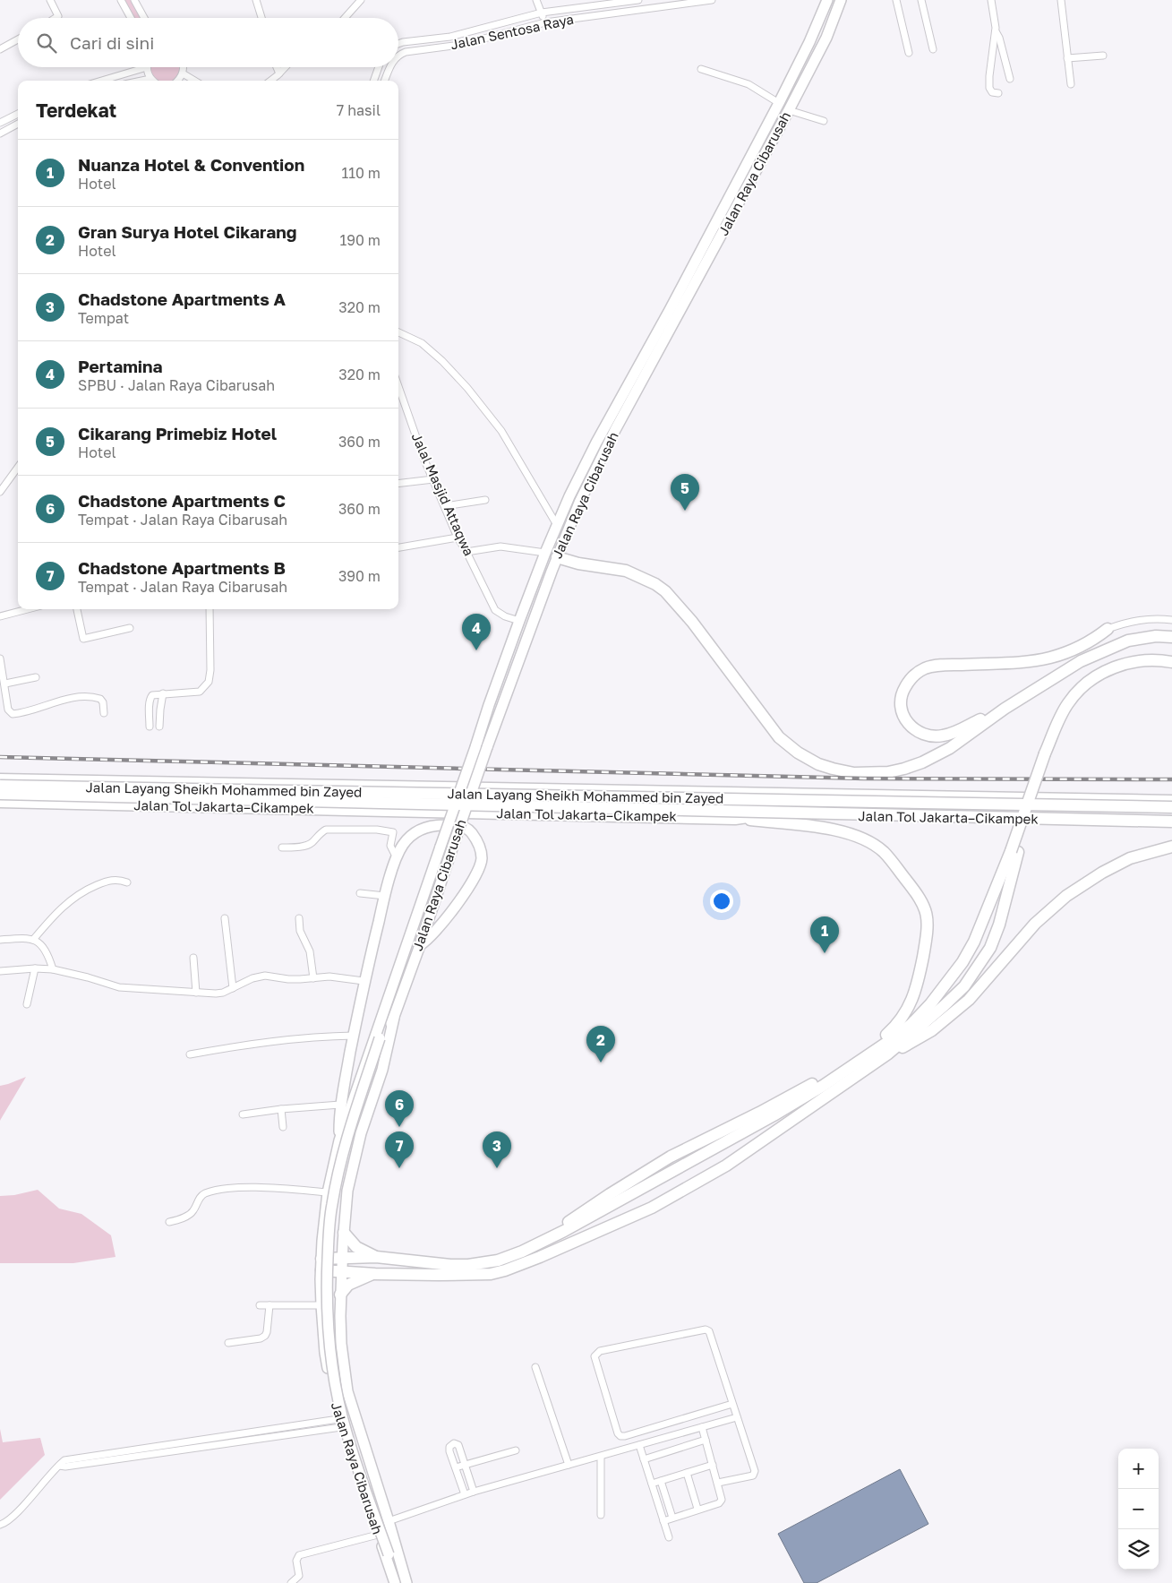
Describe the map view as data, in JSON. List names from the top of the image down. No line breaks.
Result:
{"streets":{"highway":["Jalan Layang Sheikh Mohammed bin Zayed","Jalan Tol Jakarta–Cikampek"],"main road":["Jalan Raya Cibarusah"],"street":["Jalan Sentosa Raya","Jalal Masjid Attaqwa"]},"crossings":[["Jalan Raya Cibarusah","Jalal Masjid Attaqwa"],["Jalan Layang Sheikh Mohammed bin Zayed","Jalan Tol Jakarta–Cikampek"]],"page":{"search":"Cari di sini","heading":["Terdekat","7 hasil"],"list":[{"mark":"1","name":"Nuanza Hotel & Convention","note":"Hotel","value":"110 m"},{"mark":"2","name":"Gran Surya Hotel Cikarang","note":"Hotel","value":"190 m"},{"mark":"3","name":"Chadstone Apartments A","note":"Tempat","value":"320 m"},{"mark":"4","name":"Pertamina","note":"SPBU · Jalan Raya Cibarusah","value":"320 m"},{"mark":"5","name":"Cikarang Primebiz Hotel","note":"Hotel","value":"360 m"},{"mark":"6","name":"Chadstone Apartments C","note":"Tempat · Jalan Raya Cibarusah","value":"360 m"},{"mark":"7","name":"Chadstone Apartments B","note":"Tempat · Jalan Raya Cibarusah","value":"390 m"}],"pins":["5","4","1","2","6","3","7"],"map_buttons":["+","−"]}}
